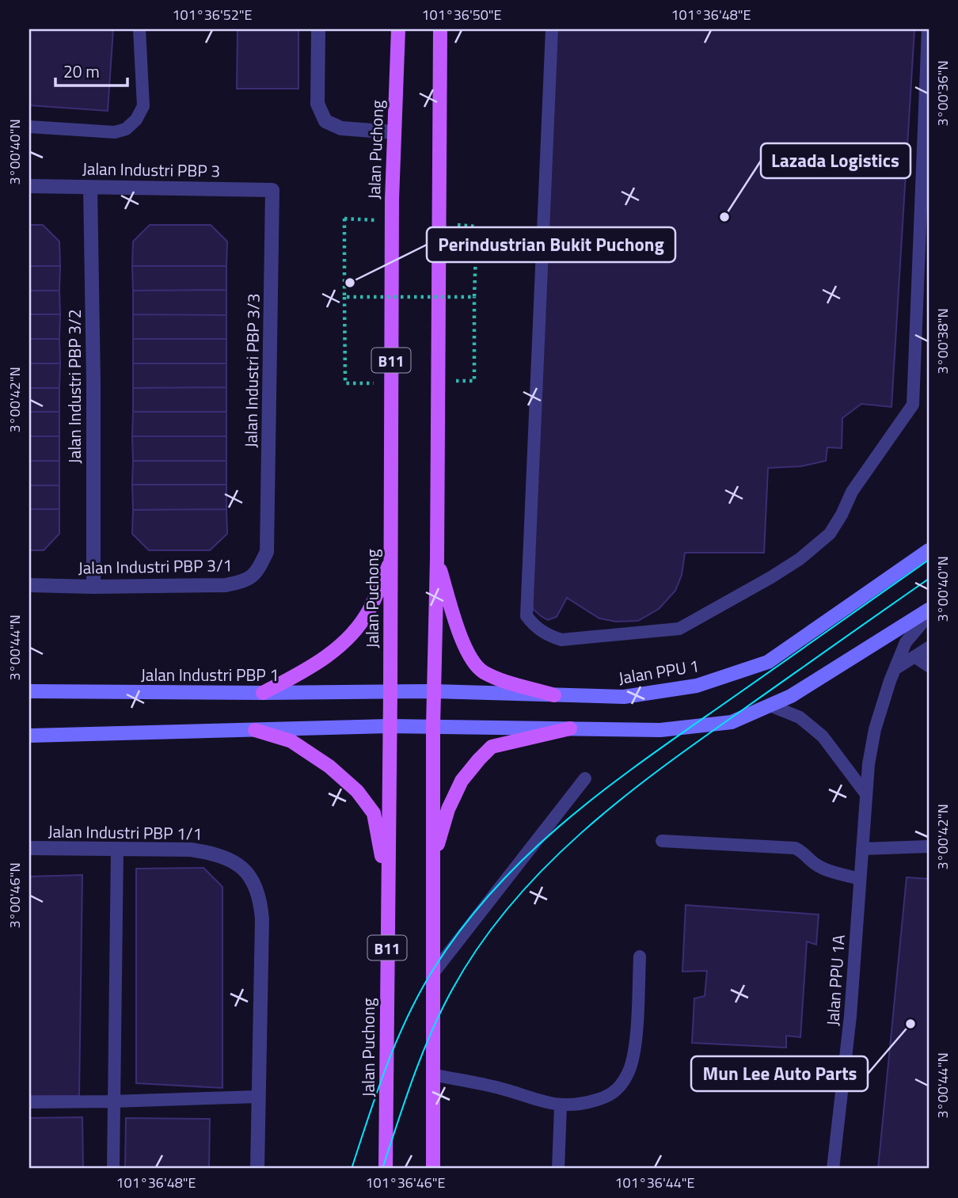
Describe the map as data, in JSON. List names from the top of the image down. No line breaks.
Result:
{"streets":{"main road":["Jalan Puchong","B11","Jalan PPU 1","Jalan Industri PBP 1"],"street":["Jalan Industri PBP 3","Jalan Industri PBP 3/3","Jalan Industri PBP 3/2","Jalan Industri PBP 3/1","Jalan Industri PBP 1/1"],"lane":["Jalan PPU 1A"]},"crossings":[["Jalan Puchong","Jalan PPU 1"],["Jalan Puchong","Jalan Industri PBP 1"],["Jalan Industri PBP 3","Jalan Industri PBP 3/3"],["Jalan Industri PBP 3","Jalan Industri PBP 3/2"],["Jalan Industri PBP 3/3","Jalan Industri PBP 3/1"],["Jalan Industri PBP 3/2","Jalan Industri PBP 3/1"],["Jalan PPU 1","Jalan Industri PBP 1"]],"places":["Lazada Logistics","Perindustrian Bukit Puchong","Mun Lee Auto Parts"],"scale_bar":"20 m","coordinates":["101°36'52\"E","101°36'50\"E","101°36'48\"E","3°00'36\"N","3°00'40\"N","3°00'38\"N","3°00'42\"N","3°00'44\"N","3°00'46\"N","101°36'46\"E","101°36'44\"E"]}
